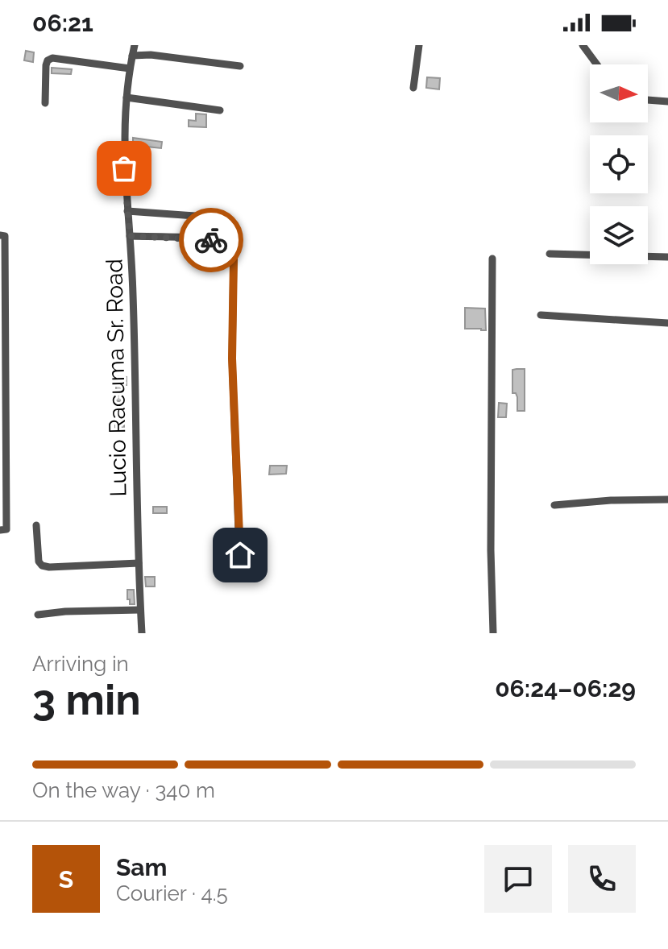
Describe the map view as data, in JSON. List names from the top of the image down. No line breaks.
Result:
{"streets":{"street":["Lucio Racuma Sr. Road"]},"north":"right","page":{"status":"06:21","heading":["3 min","Arriving in","06:24–06:29"],"panel":["Sam","Courier · 4.5"],"bar":"On the way · 340 m","round":"S"}}
